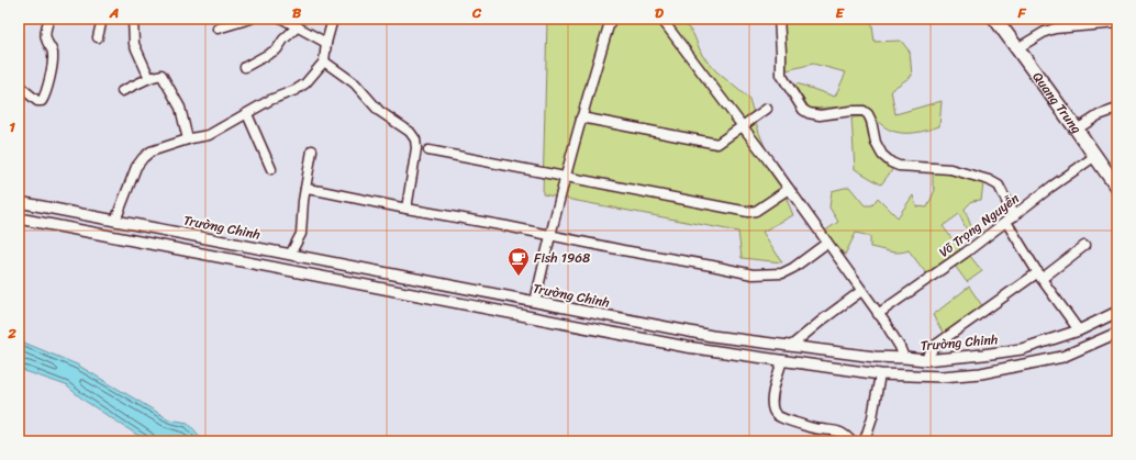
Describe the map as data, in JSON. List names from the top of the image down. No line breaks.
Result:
{"streets":{"main road":["Quang Trung"],"street":["Võ Trọng Nguyễn","Trường Chinh"]},"crossings":[["Quang Trung","Võ Trọng Nguyễn"]],"places":{"cafe":["Fish 1968"]},"grid":{"columns":["A","B","C","D","E","F"],"rows":["1","2"]}}
